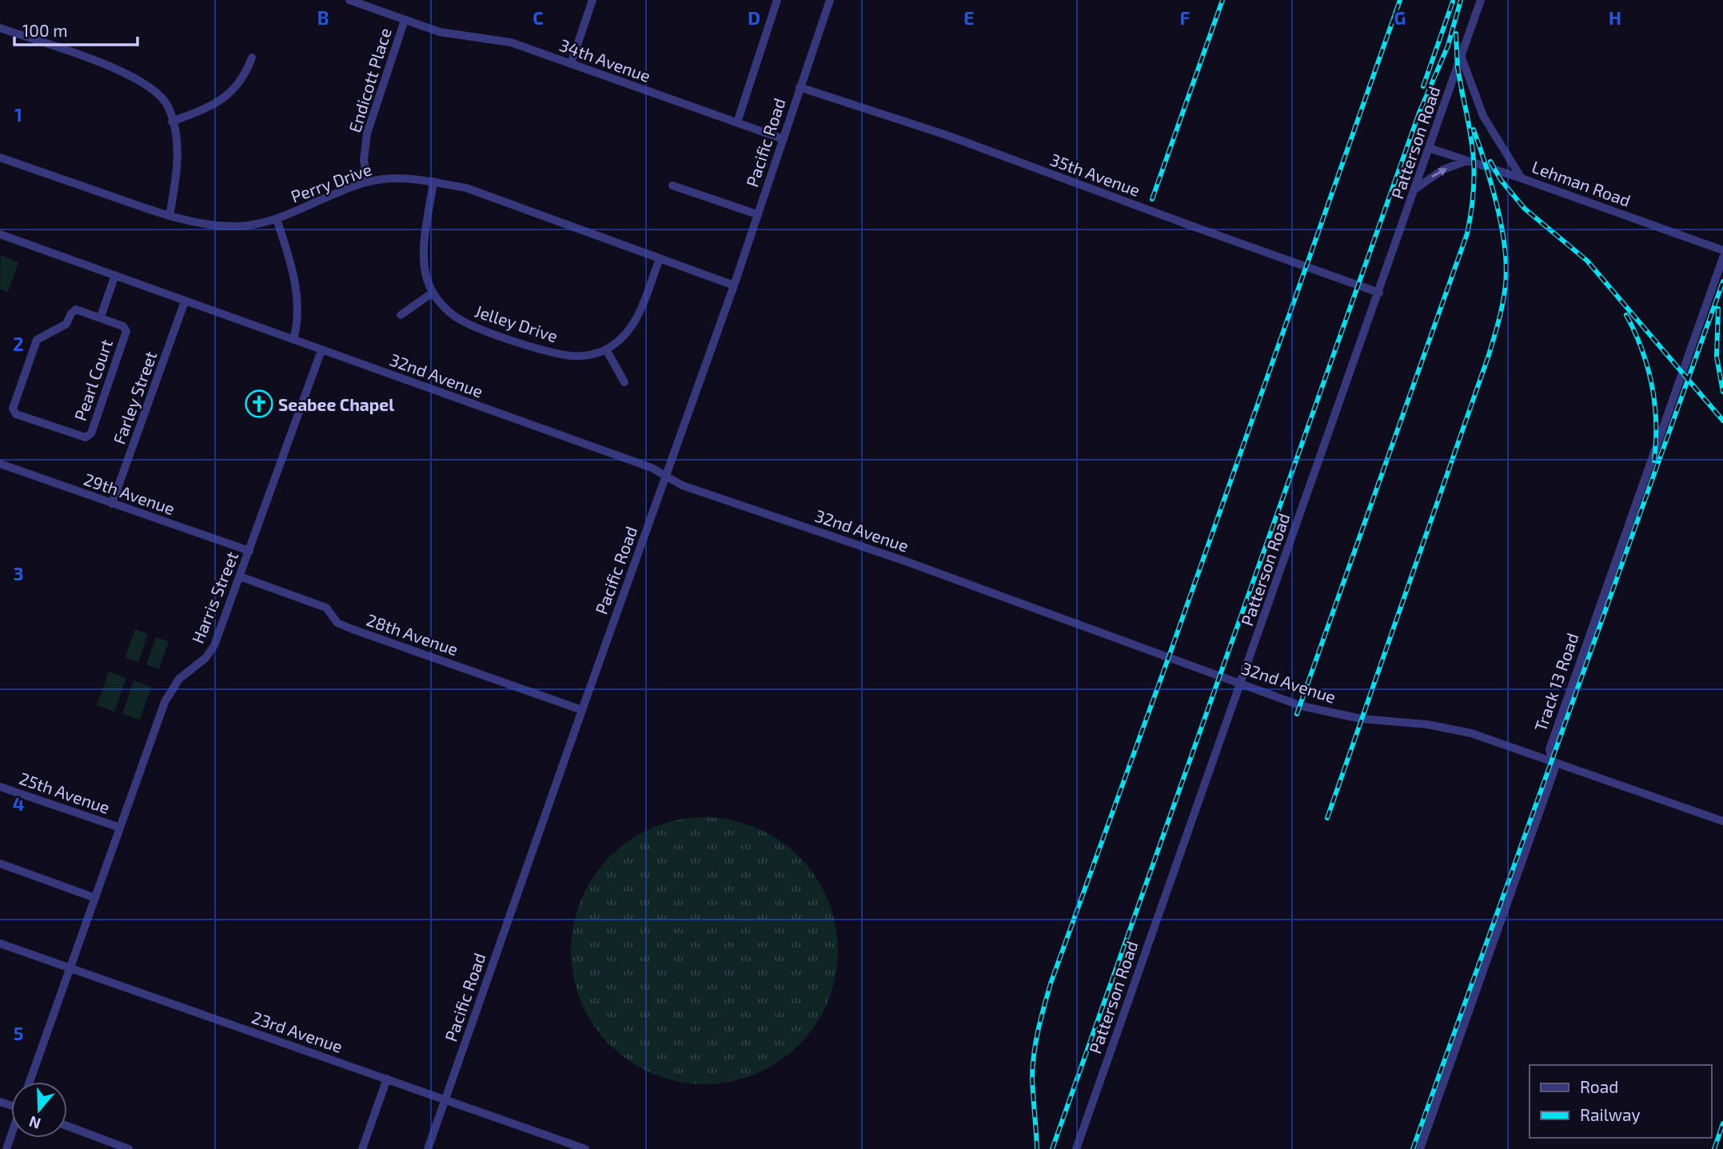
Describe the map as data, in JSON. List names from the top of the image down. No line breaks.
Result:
{"streets":{"street":["34th Avenue","Endicott Place","Pacific Road","Patterson Road","35th Avenue","Perry Drive","Lehman Road","Jelley Drive","32nd Avenue","Pearl Court","Farley Street","29th Avenue","Harris Street","28th Avenue","Track 13 Road","25th Avenue","23rd Avenue"]},"crossings":[["34th Avenue","Endicott Place"],["34th Avenue","Pacific Road"],["Endicott Place","Perry Drive"],["Pacific Road","35th Avenue"],["Pacific Road","Perry Drive"],["Pacific Road","32nd Avenue"],["Pacific Road","28th Avenue"],["Pacific Road","23rd Avenue"],["Patterson Road","35th Avenue"],["Patterson Road","Lehman Road"],["Patterson Road","32nd Avenue"],["Perry Drive","Jelley Drive"],["32nd Avenue","Pearl Court"],["32nd Avenue","Farley Street"],["32nd Avenue","Harris Street"],["32nd Avenue","Track 13 Road"],["Farley Street","29th Avenue"],["29th Avenue","Harris Street"],["Harris Street","28th Avenue"],["Harris Street","25th Avenue"],["Harris Street","23rd Avenue"]],"places":{"church":["Seabee Chapel"]},"legend":["Road","Railway"],"scale_bar":"100 m","north":"bottom","grid":{"columns":["B","C","D","E","F","G","H"],"rows":["1","2","3","4","5"]}}
